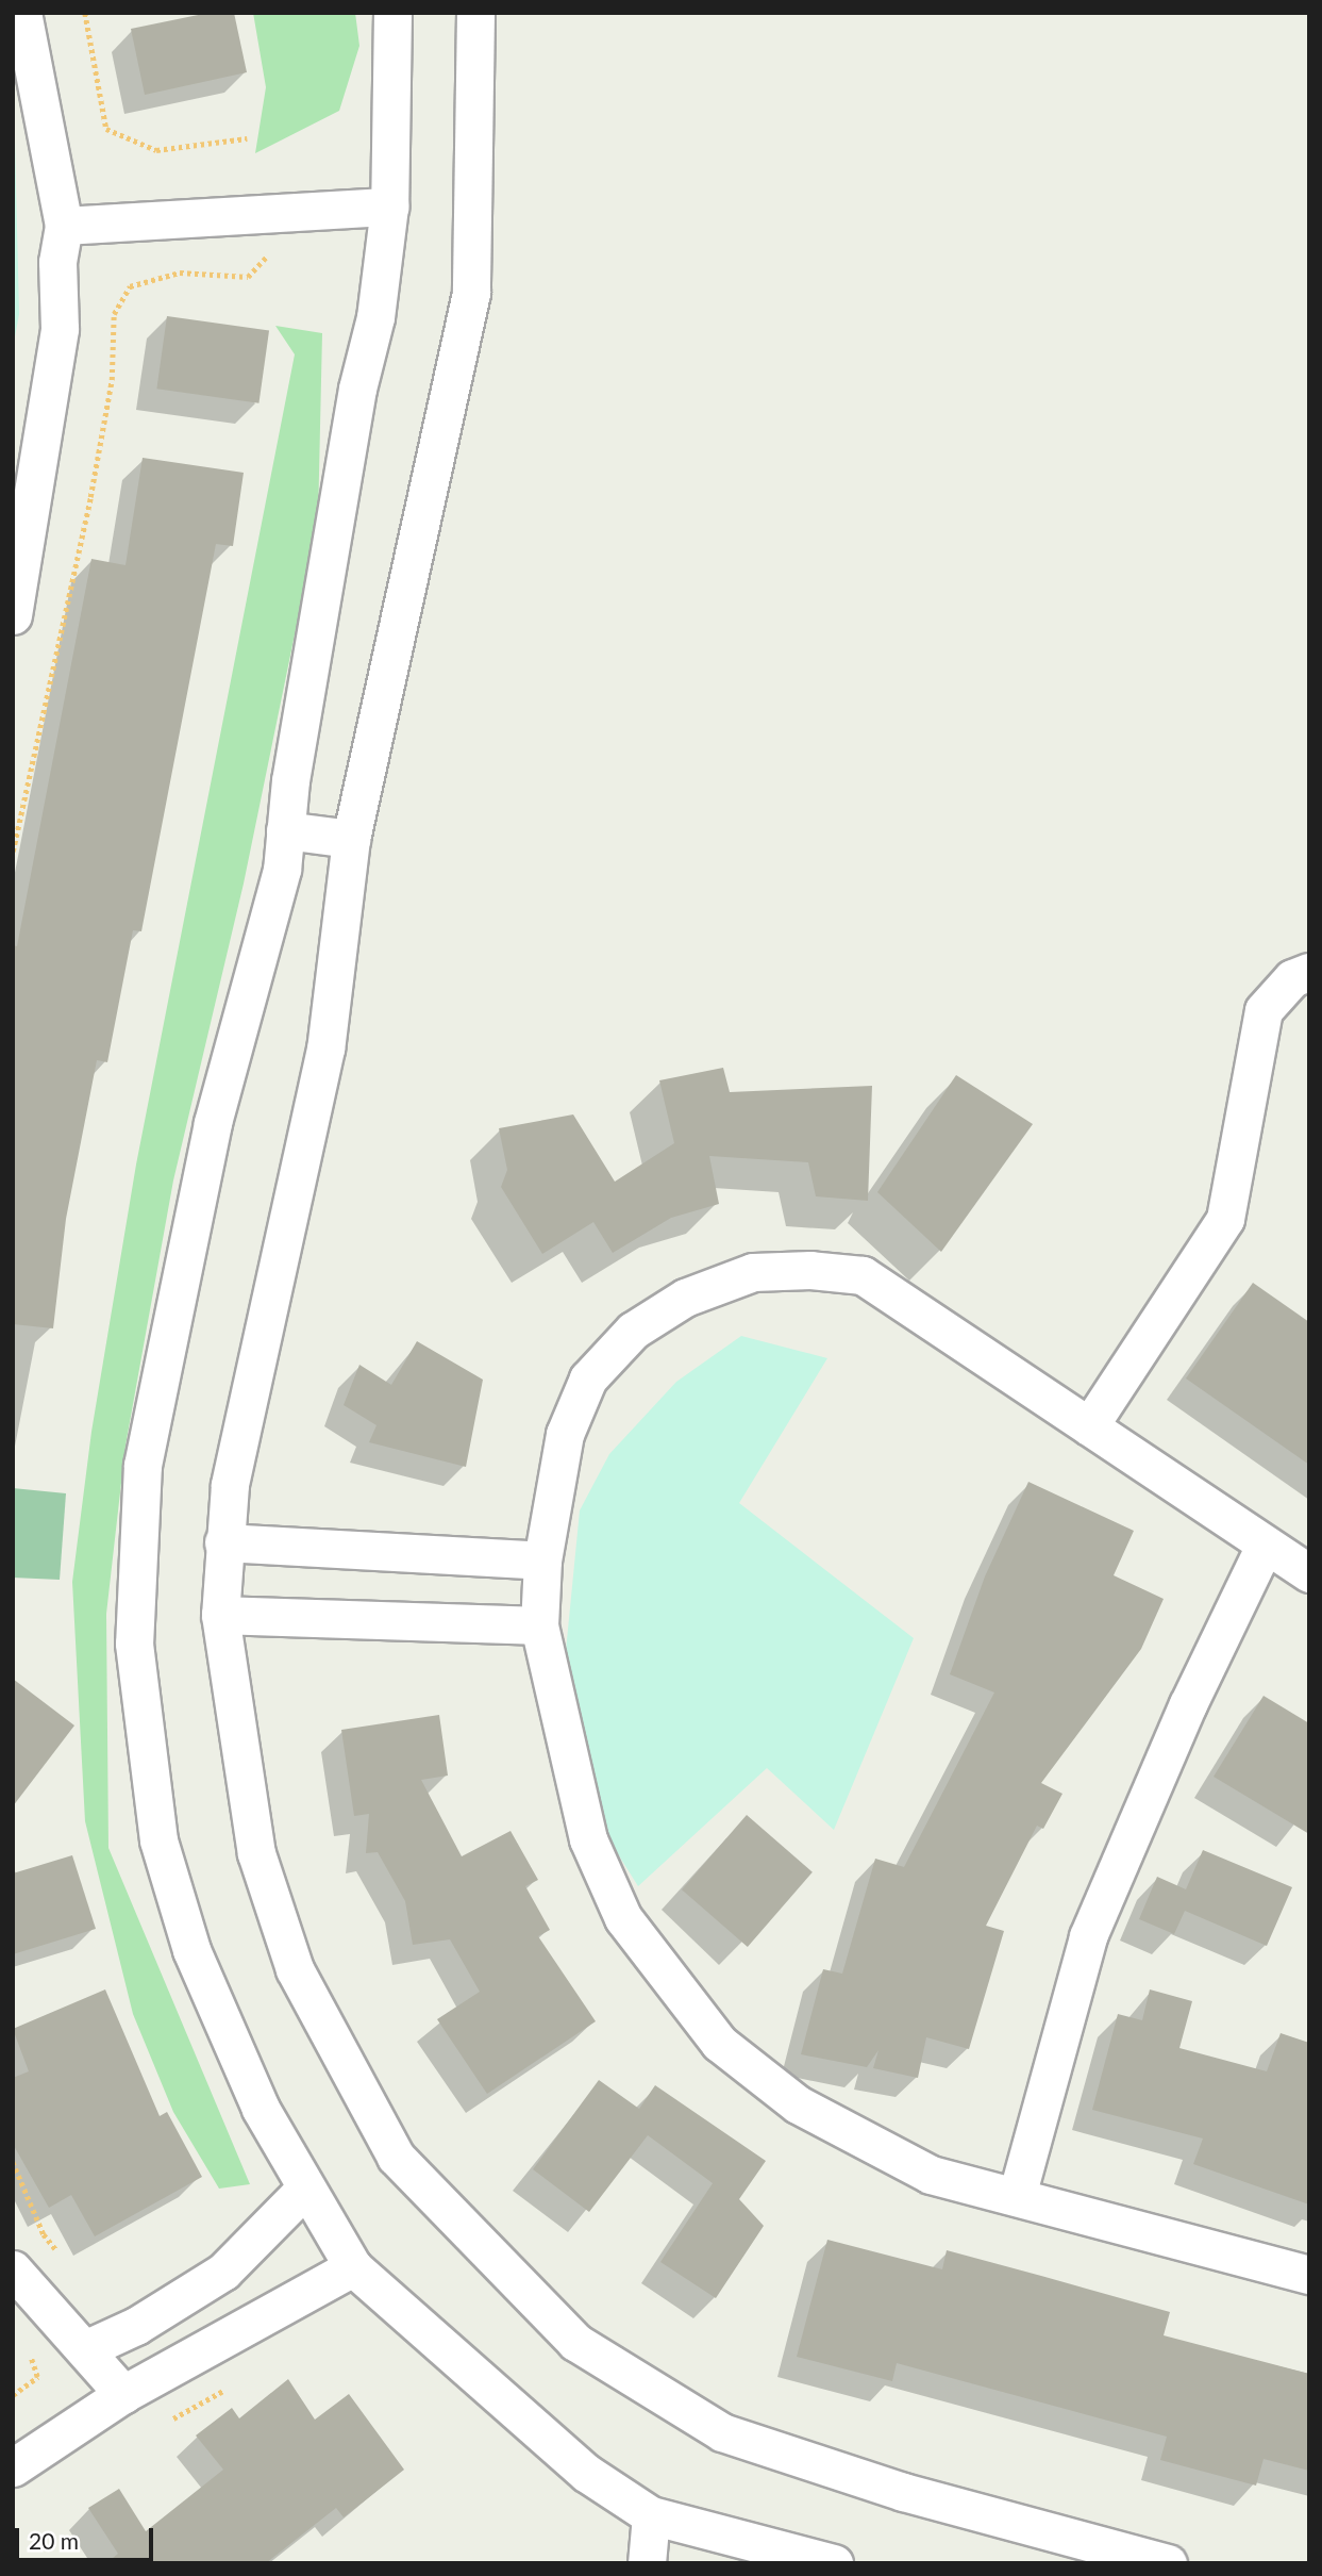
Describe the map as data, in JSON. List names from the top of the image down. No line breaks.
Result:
{"scale_bar":"20 m"}
